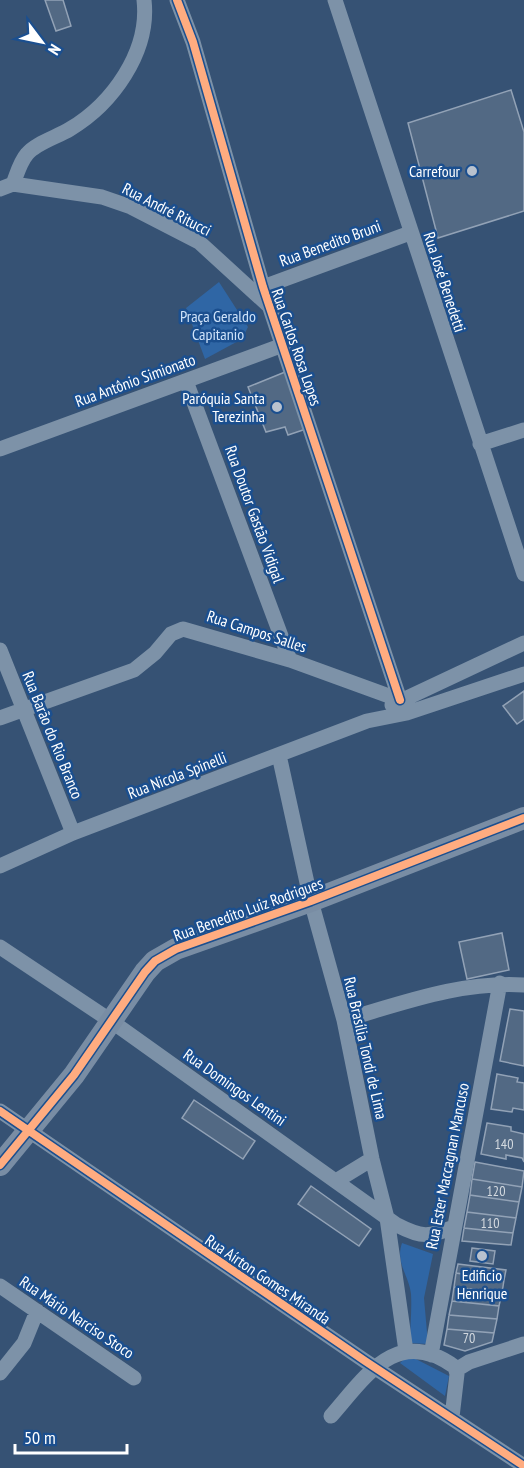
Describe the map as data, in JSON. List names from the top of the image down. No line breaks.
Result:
{"streets":{"street":["Rua André Ritucci","Rua Benedito Bruni","Rua José Benedetti","Rua Carlos Rosa Lopes","Rua Antônio Simionato","Rua Doutor Gastão Vidigal","Rua Campos Salles","Rua Barão do Rio Branco","Rua Nicola Spinelli","Rua Benedito Luiz Rodrigues","Rua Brasília Tondi de Lima","Rua Domingos Lentini","Rua Ester Maccagnan Mancuso","Rua Aírton Gomes Miranda","Rua Mário Narciso Stoco"]},"crossings":[["Rua André Ritucci","Rua Carlos Rosa Lopes"],["Rua Benedito Bruni","Rua José Benedetti"],["Rua Benedito Bruni","Rua Carlos Rosa Lopes"],["Rua Carlos Rosa Lopes","Rua Antônio Simionato"],["Rua Carlos Rosa Lopes","Rua Campos Salles"],["Rua Carlos Rosa Lopes","Rua Nicola Spinelli"],["Rua Antônio Simionato","Rua Doutor Gastão Vidigal"],["Rua Doutor Gastão Vidigal","Rua Campos Salles"],["Rua Campos Salles","Rua Barão do Rio Branco"],["Rua Campos Salles","Rua Nicola Spinelli"],["Rua Barão do Rio Branco","Rua Nicola Spinelli"],["Rua Nicola Spinelli","Rua Brasília Tondi de Lima"],["Rua Benedito Luiz Rodrigues","Rua Brasília Tondi de Lima"],["Rua Benedito Luiz Rodrigues","Rua Domingos Lentini"],["Rua Benedito Luiz Rodrigues","Rua Aírton Gomes Miranda"],["Rua Brasília Tondi de Lima","Rua Domingos Lentini"],["Rua Domingos Lentini","Rua Ester Maccagnan Mancuso"]],"parks":["Praça Geraldo Capitanio"],"places":["Carrefour","Paróquia Santa Terezinha","Edificio Henrique"],"house_numbers":["140","120","110","70"],"scale_bar":"50 m","north":"bottom right"}
